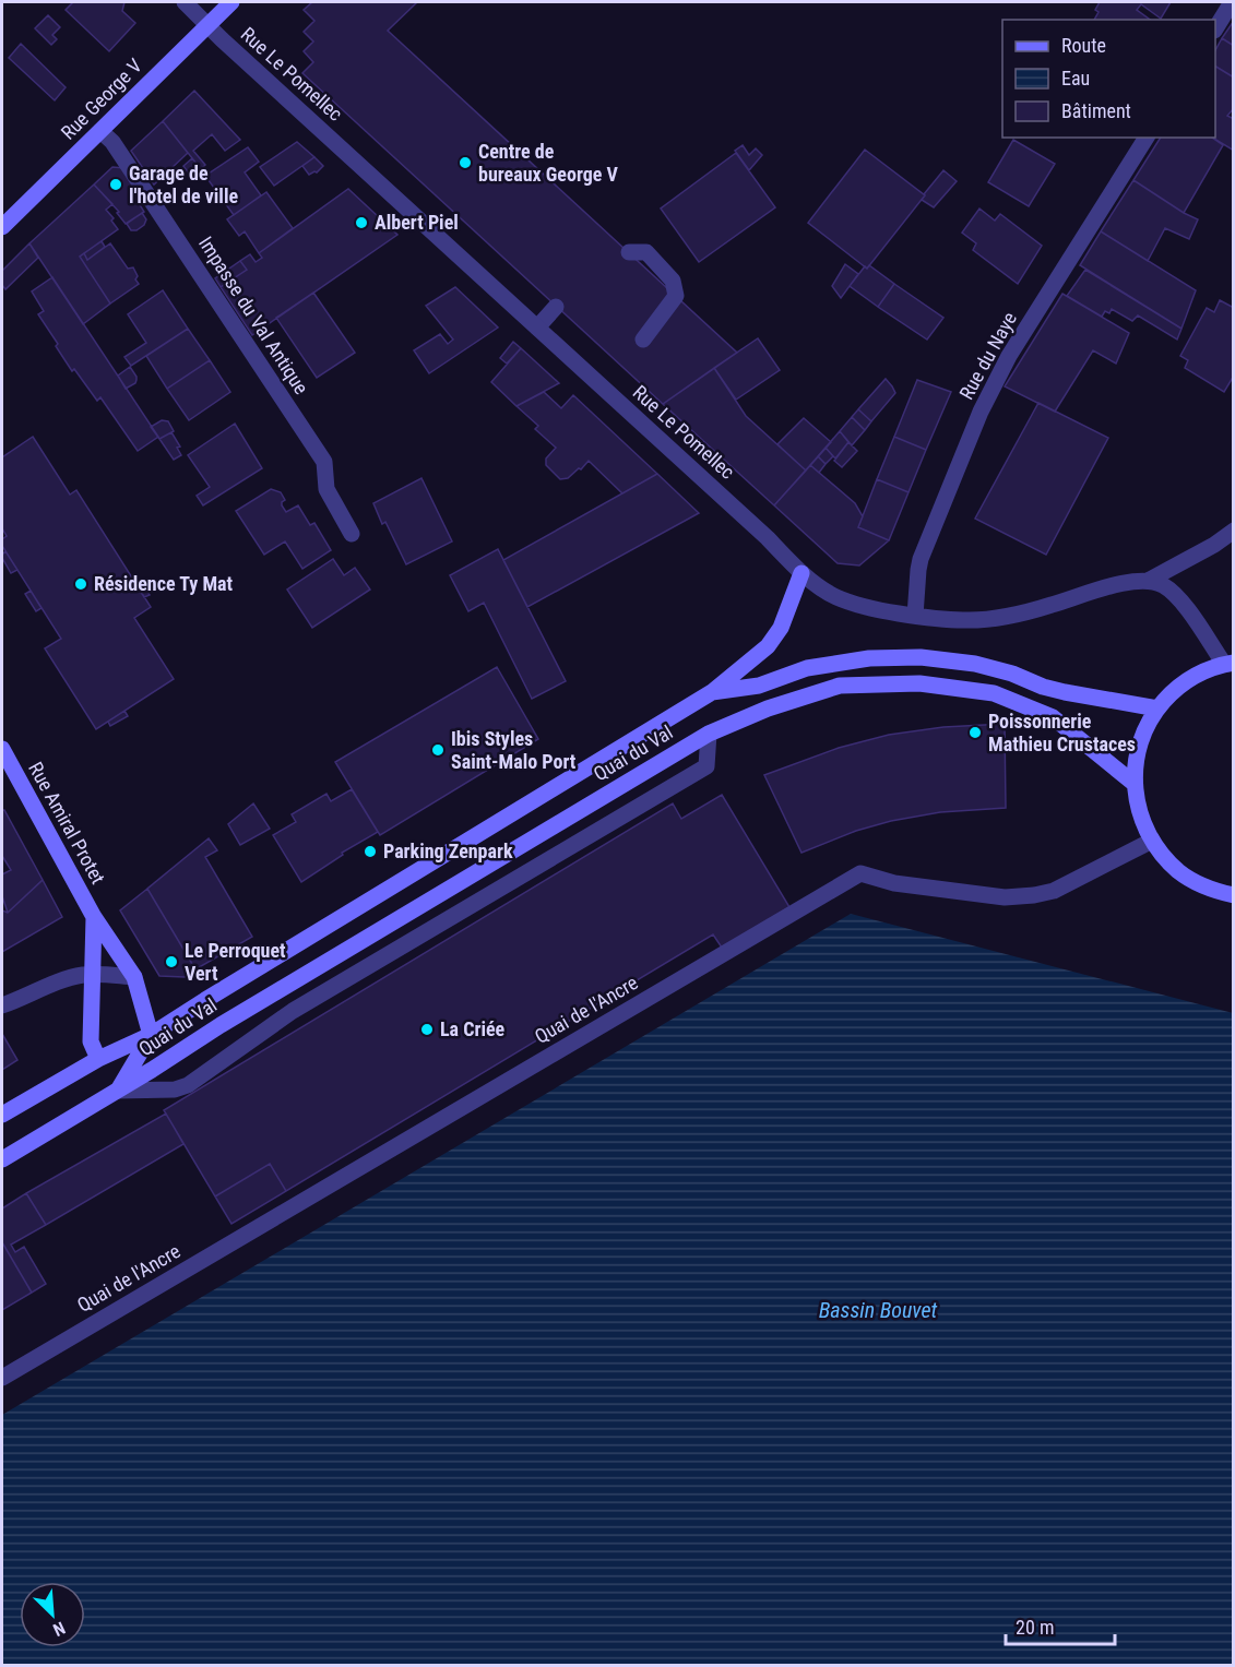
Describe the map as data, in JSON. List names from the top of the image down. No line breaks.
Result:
{"streets":{"main road":["Rue George V","Quai du Val","Rue Amiral Protet"],"street":["Rue Le Pomellec","Impasse du Val Antique","Rue du Naye","Quai de l'Ancre"]},"crossings":[["Rue Le Pomellec","Rue George V"],["Rue Le Pomellec","Rue du Naye"],["Rue George V","Impasse du Val Antique"],["Quai du Val","Rue Amiral Protet"]],"water":["Bassin Bouvet"],"places":["Centre de bureaux George V","Garage de l'hotel de ville","Albert Piel","Résidence Ty Mat","Poissonnerie Mathieu Crustaces","Ibis Styles Saint-Malo Port","Parking Zenpark","Le Perroquet Vert","La Criée"],"legend":["Route","Eau","Bâtiment"],"scale_bar":"20 m","north":"bottom right"}
